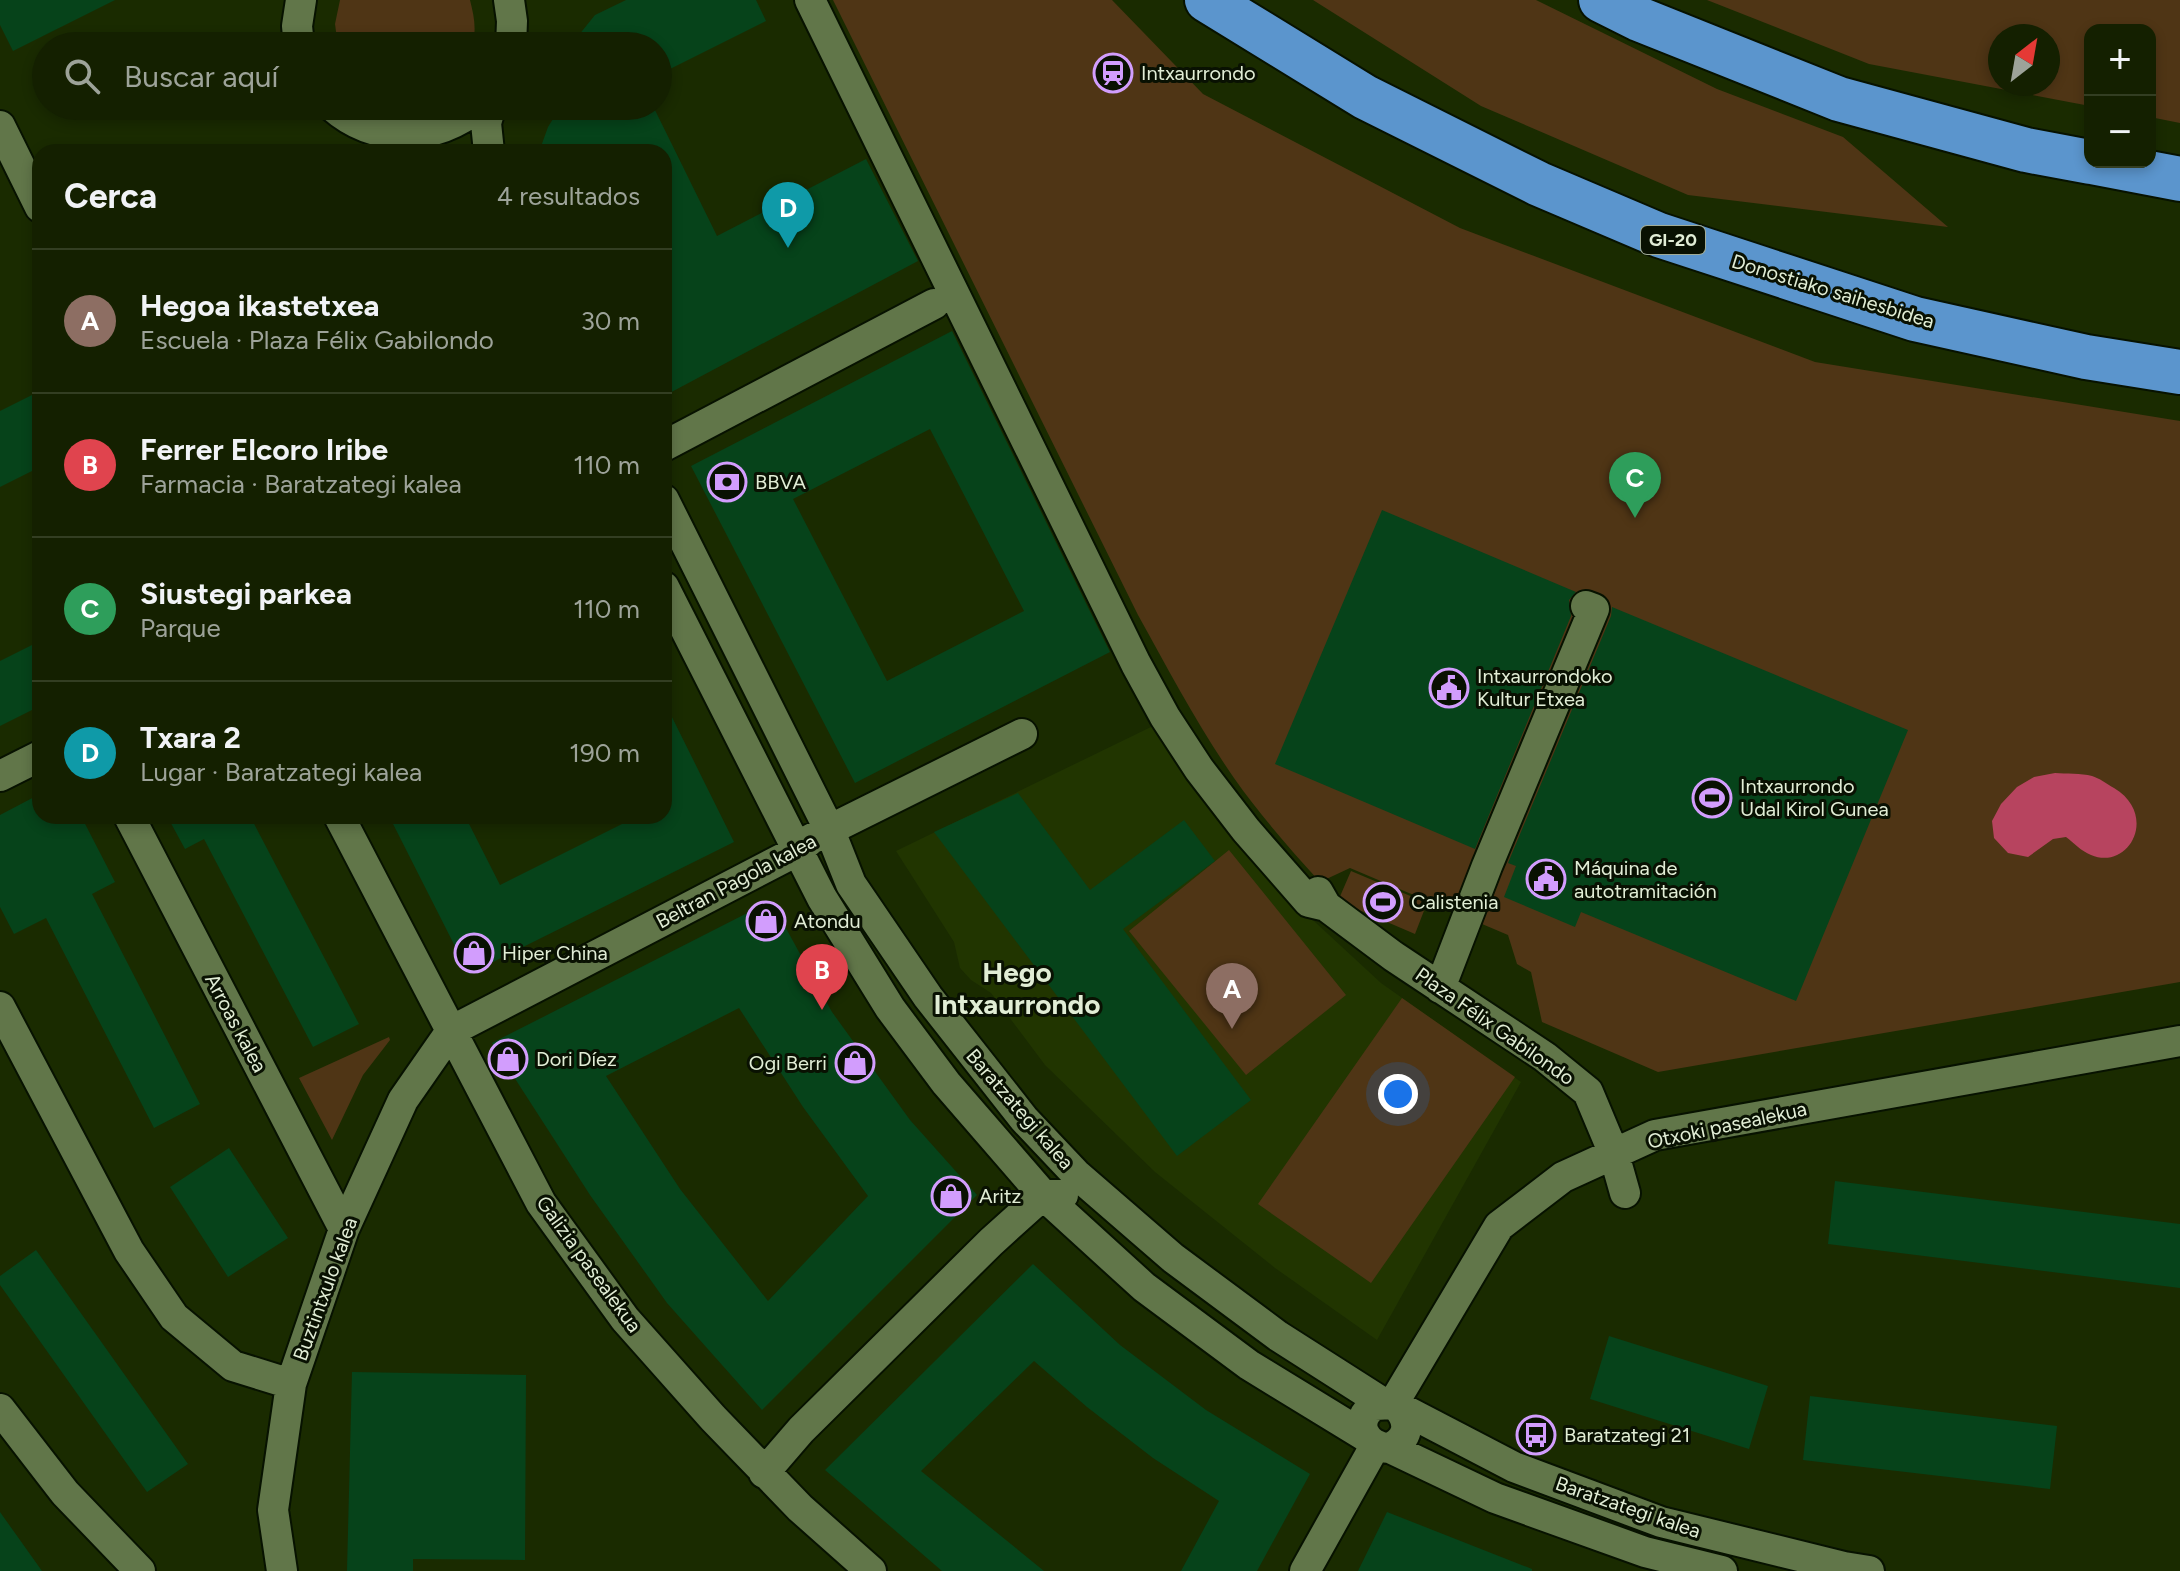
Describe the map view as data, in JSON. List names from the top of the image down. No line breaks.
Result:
{"streets":{"highway":["GI-20","Donostiako saihesbidea"],"street":["Beltran Pagola kalea","Arroas kalea","Plaza Félix Gabilondo","Baratzategi kalea","Otxoki pasealekua","Galizia pasealekua","Buztintxulo kalea"]},"crossings":[["Beltran Pagola kalea","Baratzategi kalea"],["Beltran Pagola kalea","Galizia pasealekua"],["Beltran Pagola kalea","Buztintxulo kalea"],["Arroas kalea","Buztintxulo kalea"],["Plaza Félix Gabilondo","Otxoki pasealekua"],["Baratzategi kalea","Otxoki pasealekua"],["Galizia pasealekua","Buztintxulo kalea"]],"districts":["Hego Intxaurrondo"],"places":{"station":["Intxaurrondo"],"bank":["BBVA"],"public building":["Intxaurrondoko Kultur Etxea","Máquina de autotramitación"],"sports":["Intxaurrondo Udal Kirol Gunea","Calistenia"],"shop":["Atondu","Hiper China","Dori Díez","Ogi Berri","Aritz"],"bus stop":["Baratzategi 21"]},"north":"top right","page":{"map_buttons":["+","−"],"search":"Buscar aquí","heading":["Cerca","4 resultados"],"pins":["D","C","B","A"],"list":[{"mark":"A","name":"Hegoa ikastetxea","note":"Escuela · Plaza Félix Gabilondo","value":"30 m"},{"mark":"B","name":"Ferrer Elcoro Iribe","note":"Farmacia · Baratzategi kalea","value":"110 m"},{"mark":"C","name":"Siustegi parkea","note":"Parque","value":"110 m"},{"mark":"D","name":"Txara 2","note":"Lugar · Baratzategi kalea","value":"190 m"}]}}
